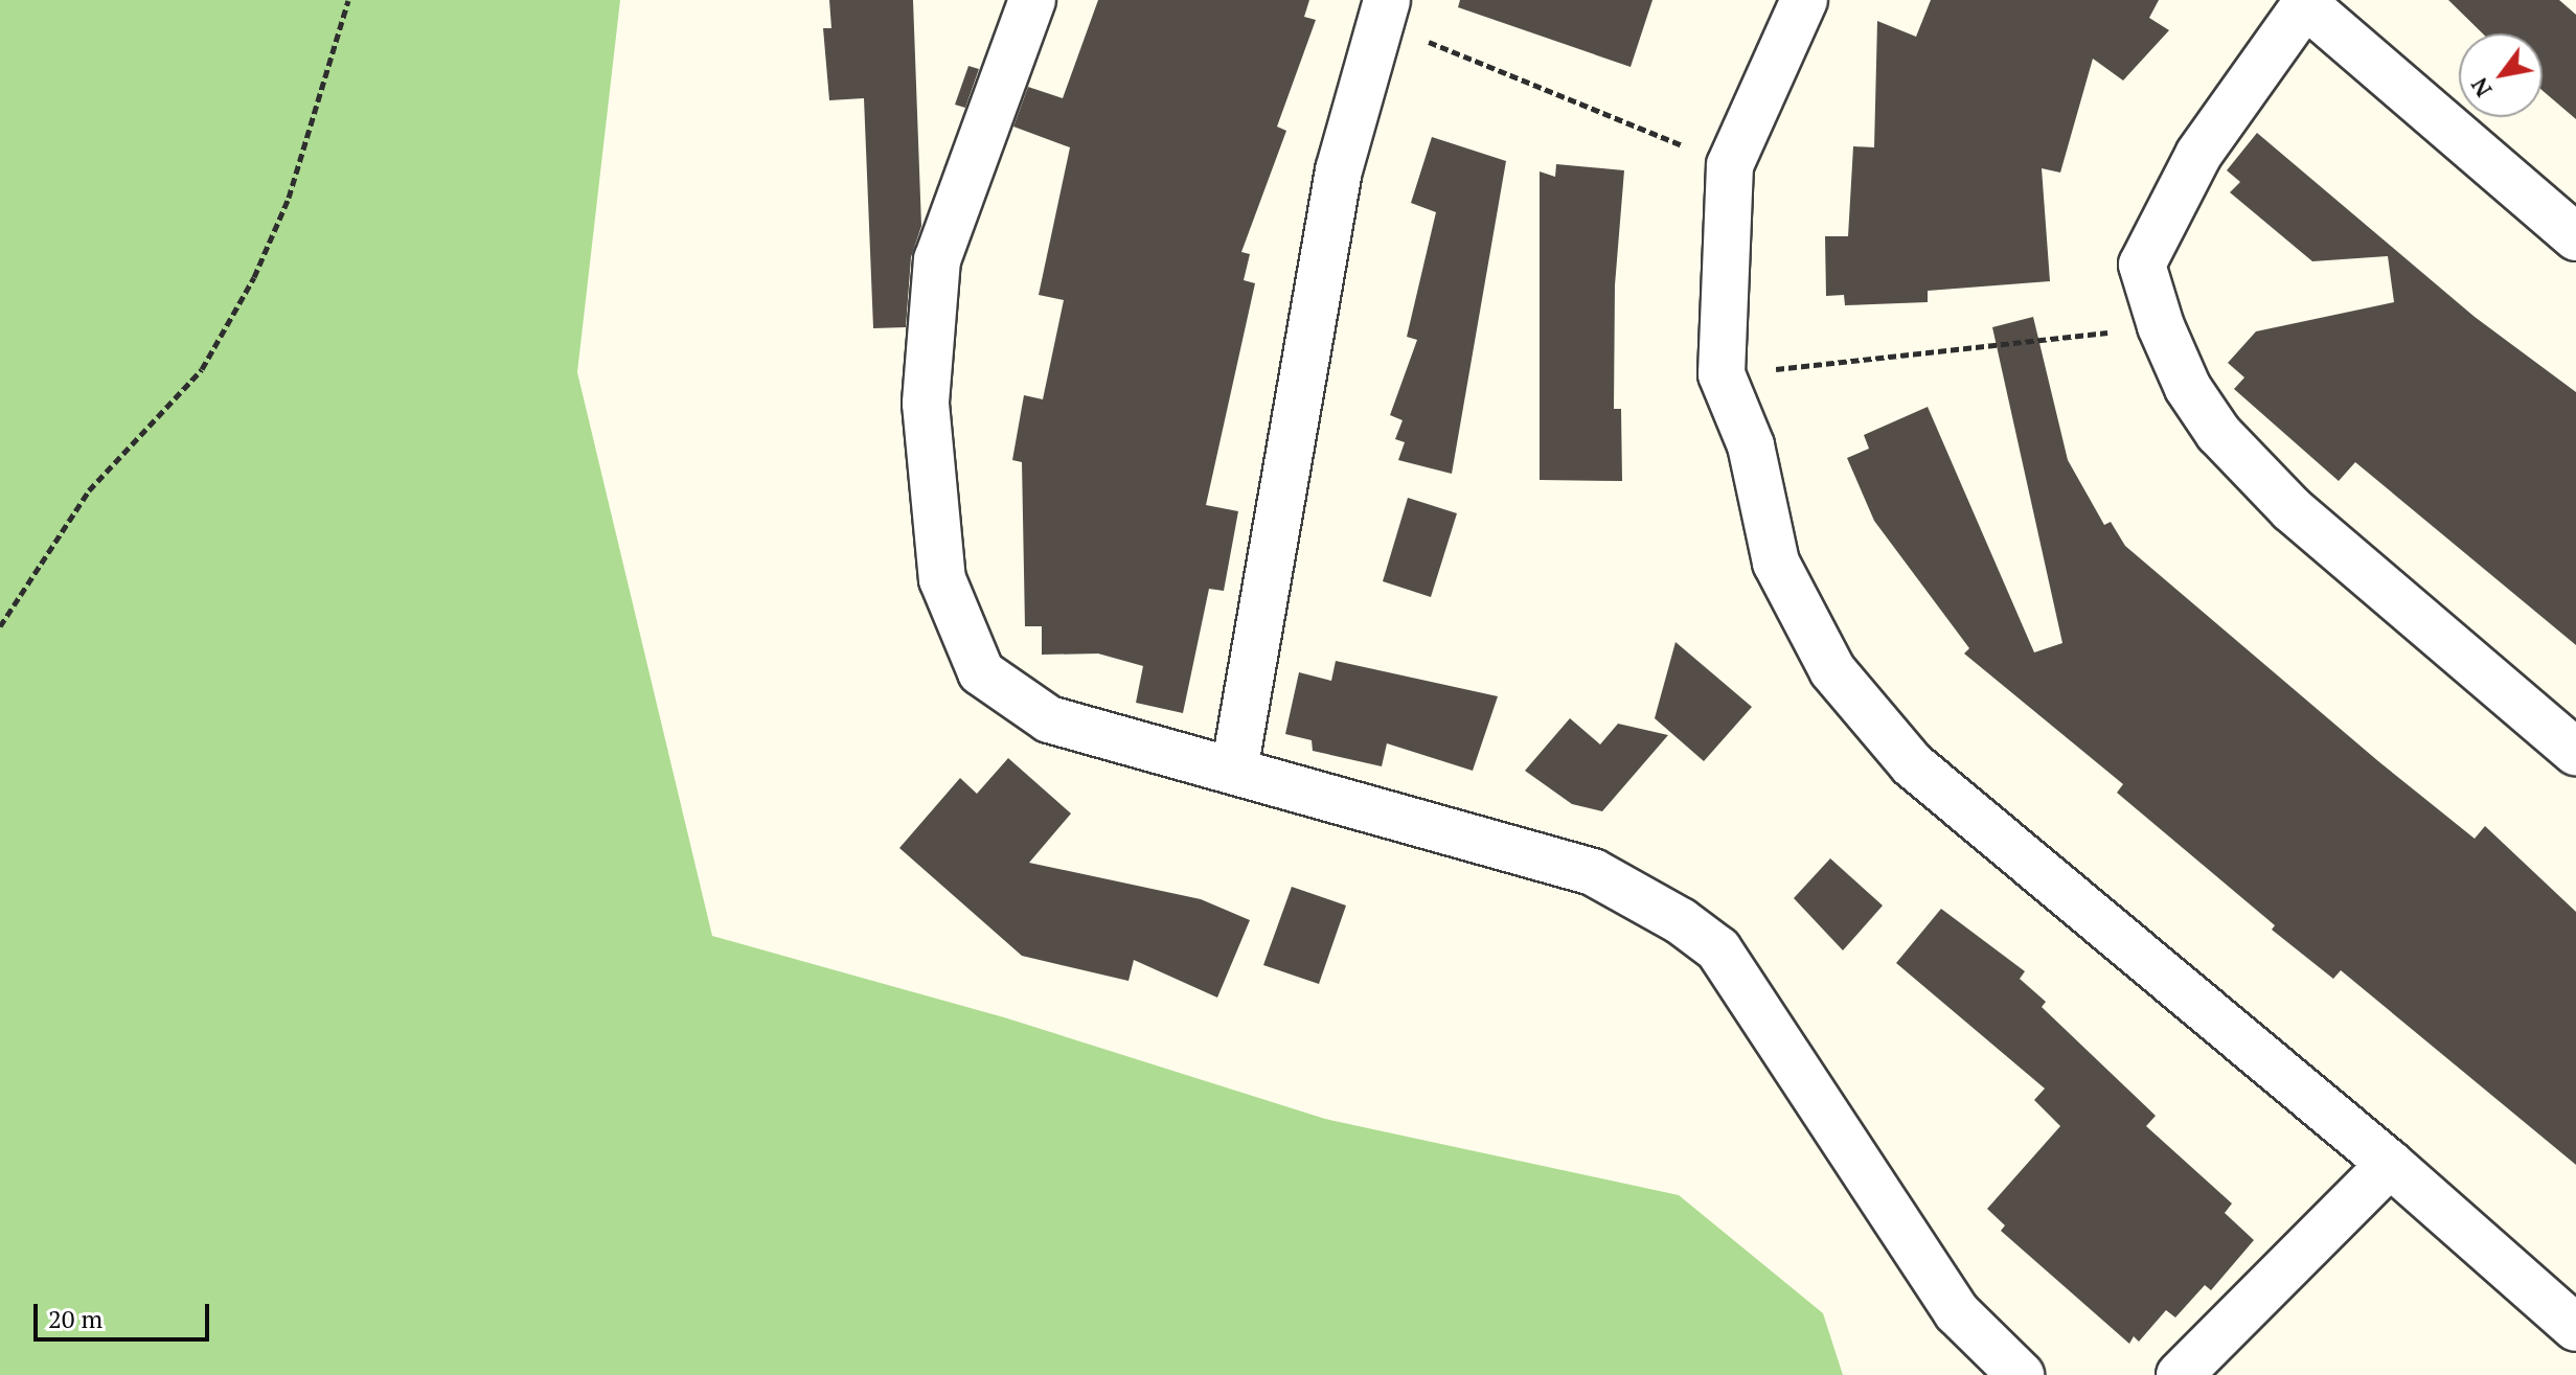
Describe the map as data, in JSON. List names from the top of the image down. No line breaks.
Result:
{"scale_bar":"20 m","north":"bottom left"}
